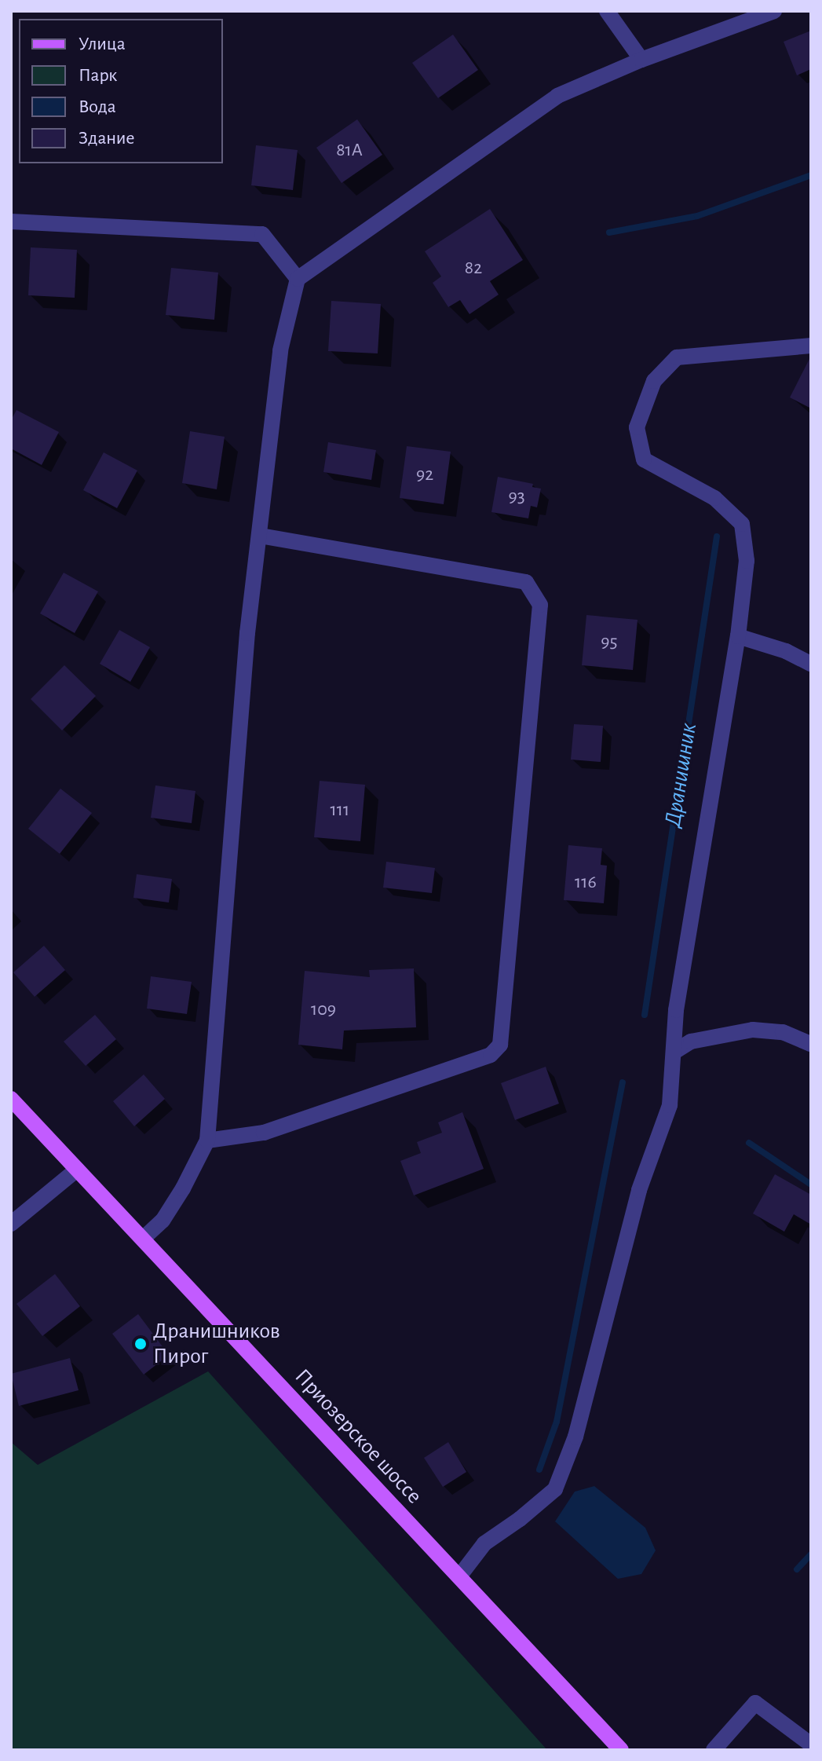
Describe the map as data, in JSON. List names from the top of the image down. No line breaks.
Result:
{"streets":{"main road":["Приозерское шоссе"]},"water":["Дранишник"],"places":["Дранишников Пирог"],"house_numbers":["81А","82","92","93","95","111","116","109"],"legend":["Улица","Парк","Вода","Здание"]}
